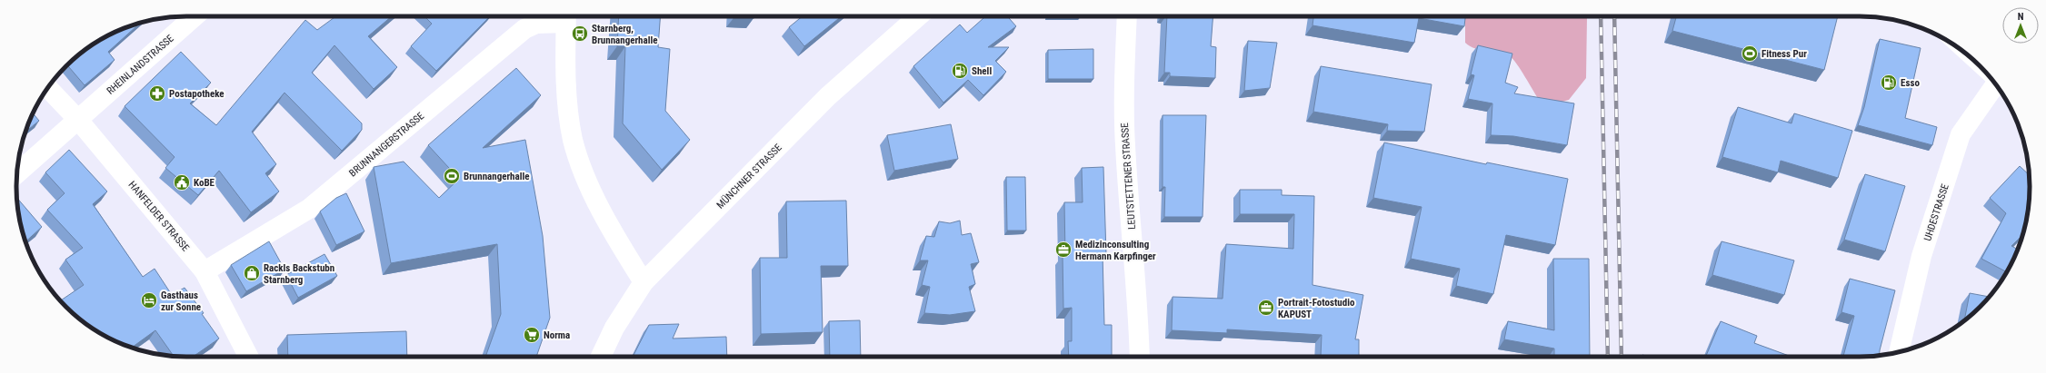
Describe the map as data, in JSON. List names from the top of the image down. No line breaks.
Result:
{"streets":{"street":["RHEINLANDSTRASSE","BRUNNANGERSTRASSE","MÜNCHNER STRASSE","LEUTSTETTENER STRASSE","UHDESTRASSE","HANFELDER STRASSE"]},"crossings":[["RHEINLANDSTRASSE","HANFELDER STRASSE"],["BRUNNANGERSTRASSE","HANFELDER STRASSE"]],"places":{"bus stop":["Starnberg, Brunnangerhalle"],"sports":["Fitness Pur","Brunnangerhalle"],"fuel station":["Shell","Esso"],"pharmacy":["Postapotheke"],"public building":["KoBE"],"office":["Medizinconsulting Hermann Karpfinger","Portrait-Fotostudio KAPUST"],"shop":["Rackls Backstubn Starnberg"],"hotel":["Gasthaus zur Sonne"],"supermarket":["Norma"]},"north":"top"}
